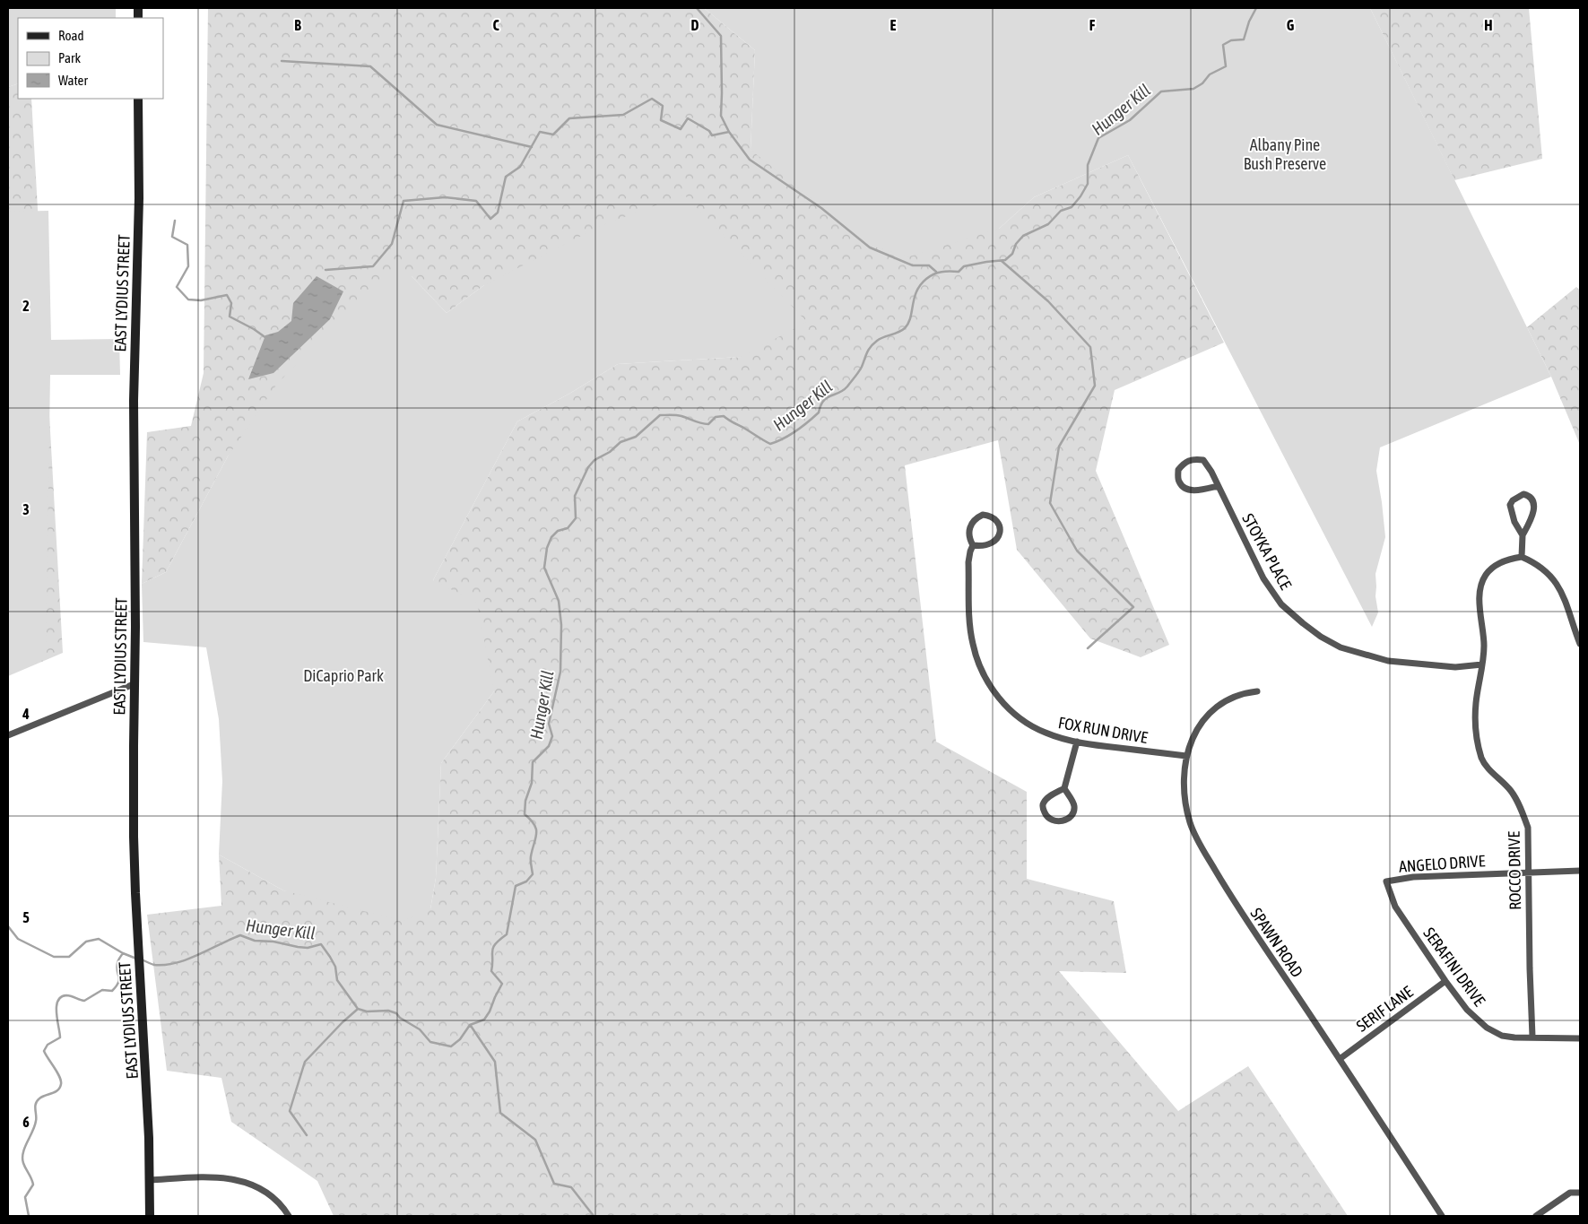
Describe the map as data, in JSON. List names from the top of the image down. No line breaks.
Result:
{"streets":{"street":["EAST LYDIUS STREET","STOYKA PLACE","FOX RUN DRIVE","ANGELO DRIVE","ROCCO DRIVE","SPAWN ROAD","SERAFINI DRIVE","SERIF LANE"]},"crossings":[["STOYKA PLACE","ROCCO DRIVE"],["FOX RUN DRIVE","SPAWN ROAD"],["ANGELO DRIVE","ROCCO DRIVE"],["ANGELO DRIVE","SERAFINI DRIVE"],["ROCCO DRIVE","SERAFINI DRIVE"],["SPAWN ROAD","SERIF LANE"],["SERAFINI DRIVE","SERIF LANE"]],"water":["Hunger Kill"],"parks":["Albany Pine Bush Preserve","DiCaprio Park"],"legend":["Road","Park","Water"],"grid":{"columns":["B","C","D","E","F","G","H"],"rows":["2","3","4","5","6"]}}
